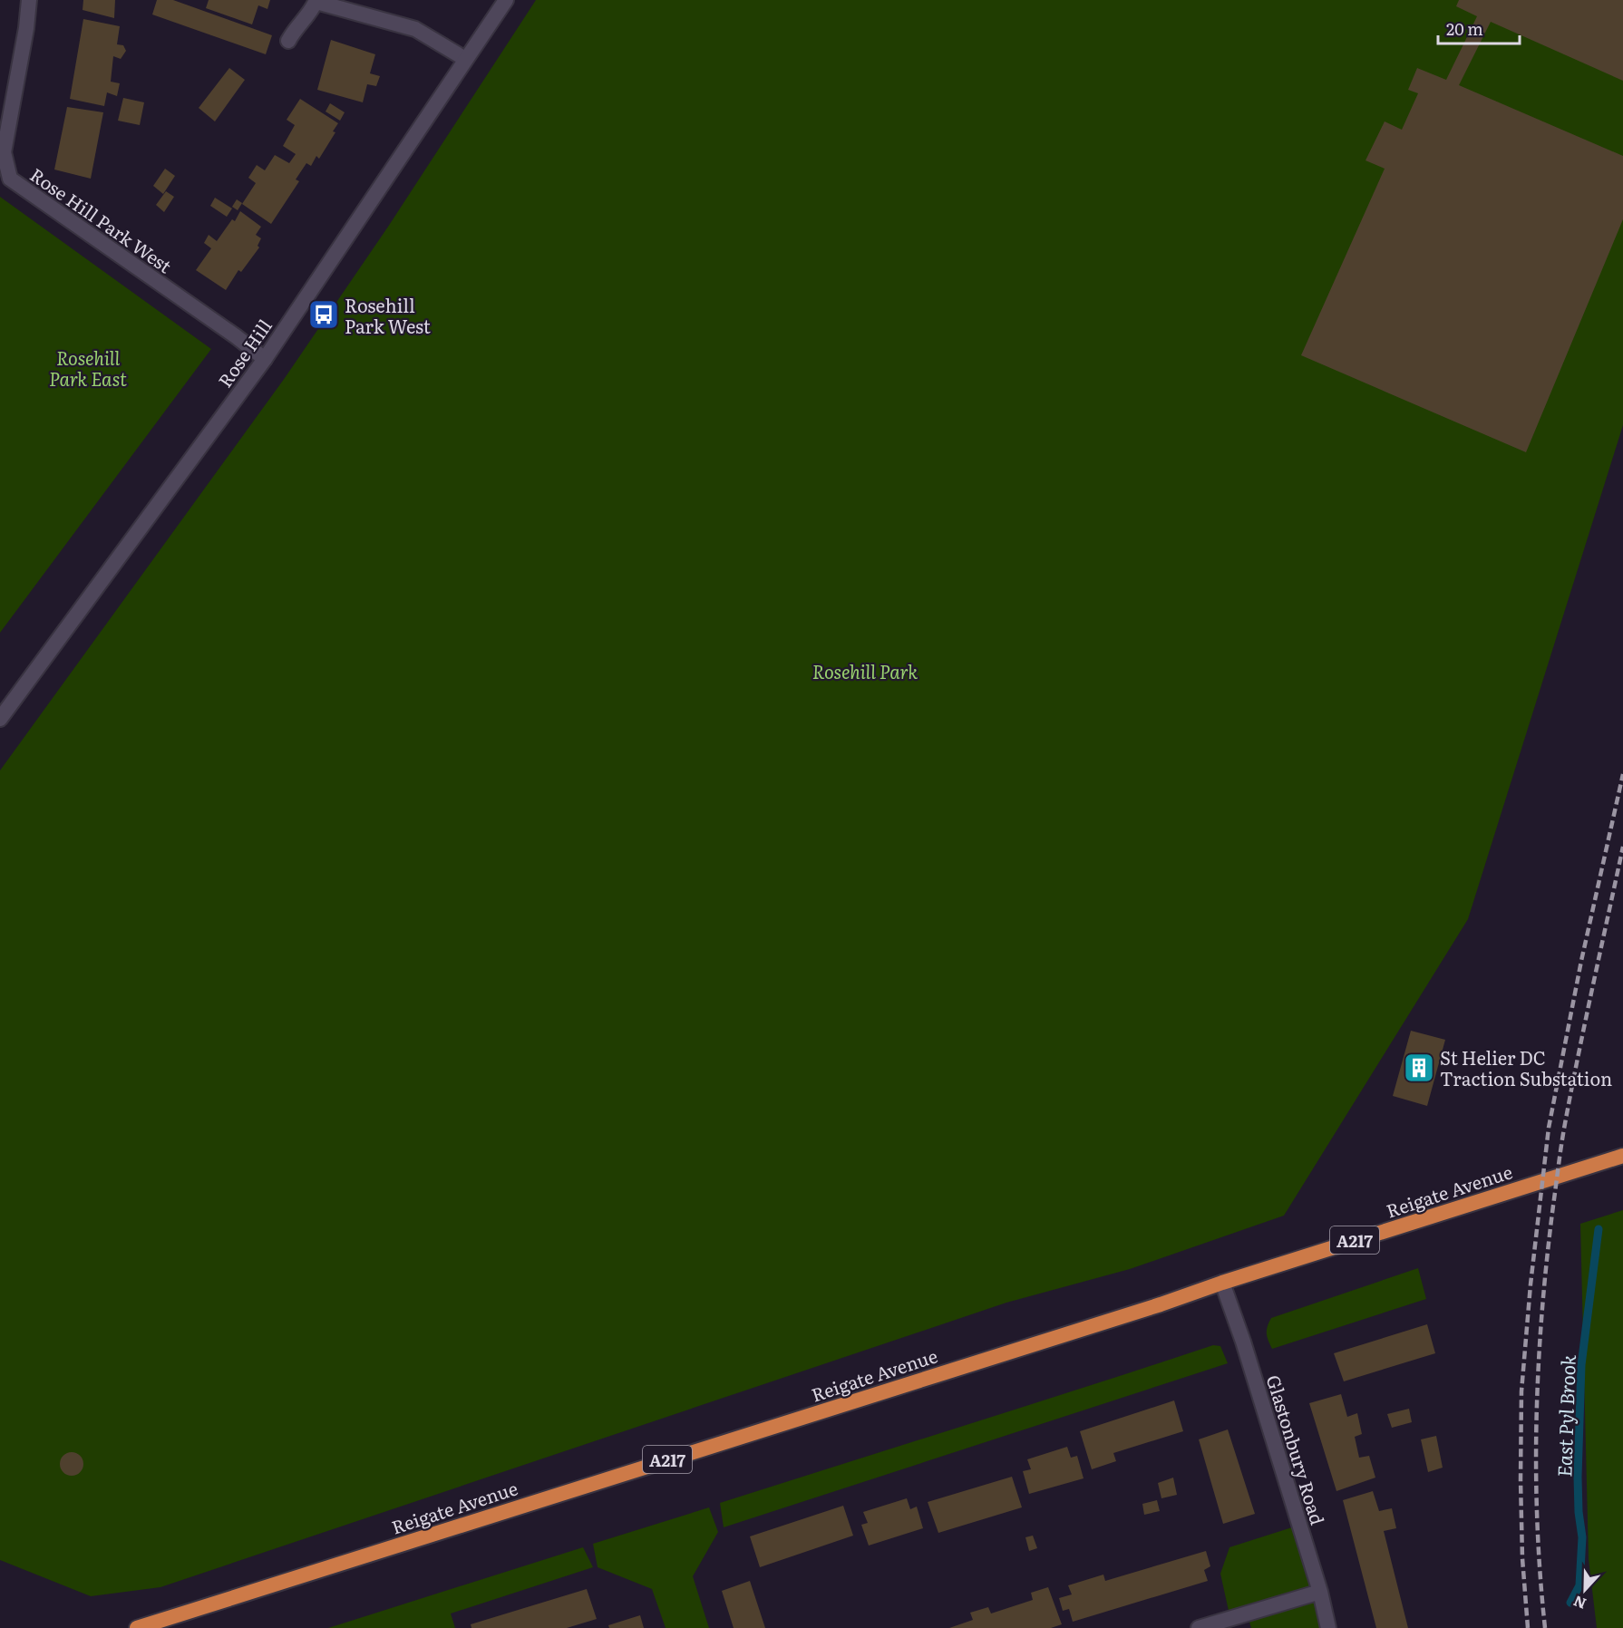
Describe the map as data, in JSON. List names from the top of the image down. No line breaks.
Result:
{"streets":{"highway":["Reigate Avenue","A217"],"street":["Rose Hill Park West","Rose Hill","Glastonbury Road"]},"crossings":[["Rose Hill Park West","Rose Hill"],["Reigate Avenue","Glastonbury Road"]],"water":["East Pyl Brook"],"parks":["Rosehill Park East","Rosehill Park"],"places":{"bus stop":["Rosehill Park West"],"building":["St Helier DC Traction Substation"]},"scale_bar":"20 m","north":"bottom"}
